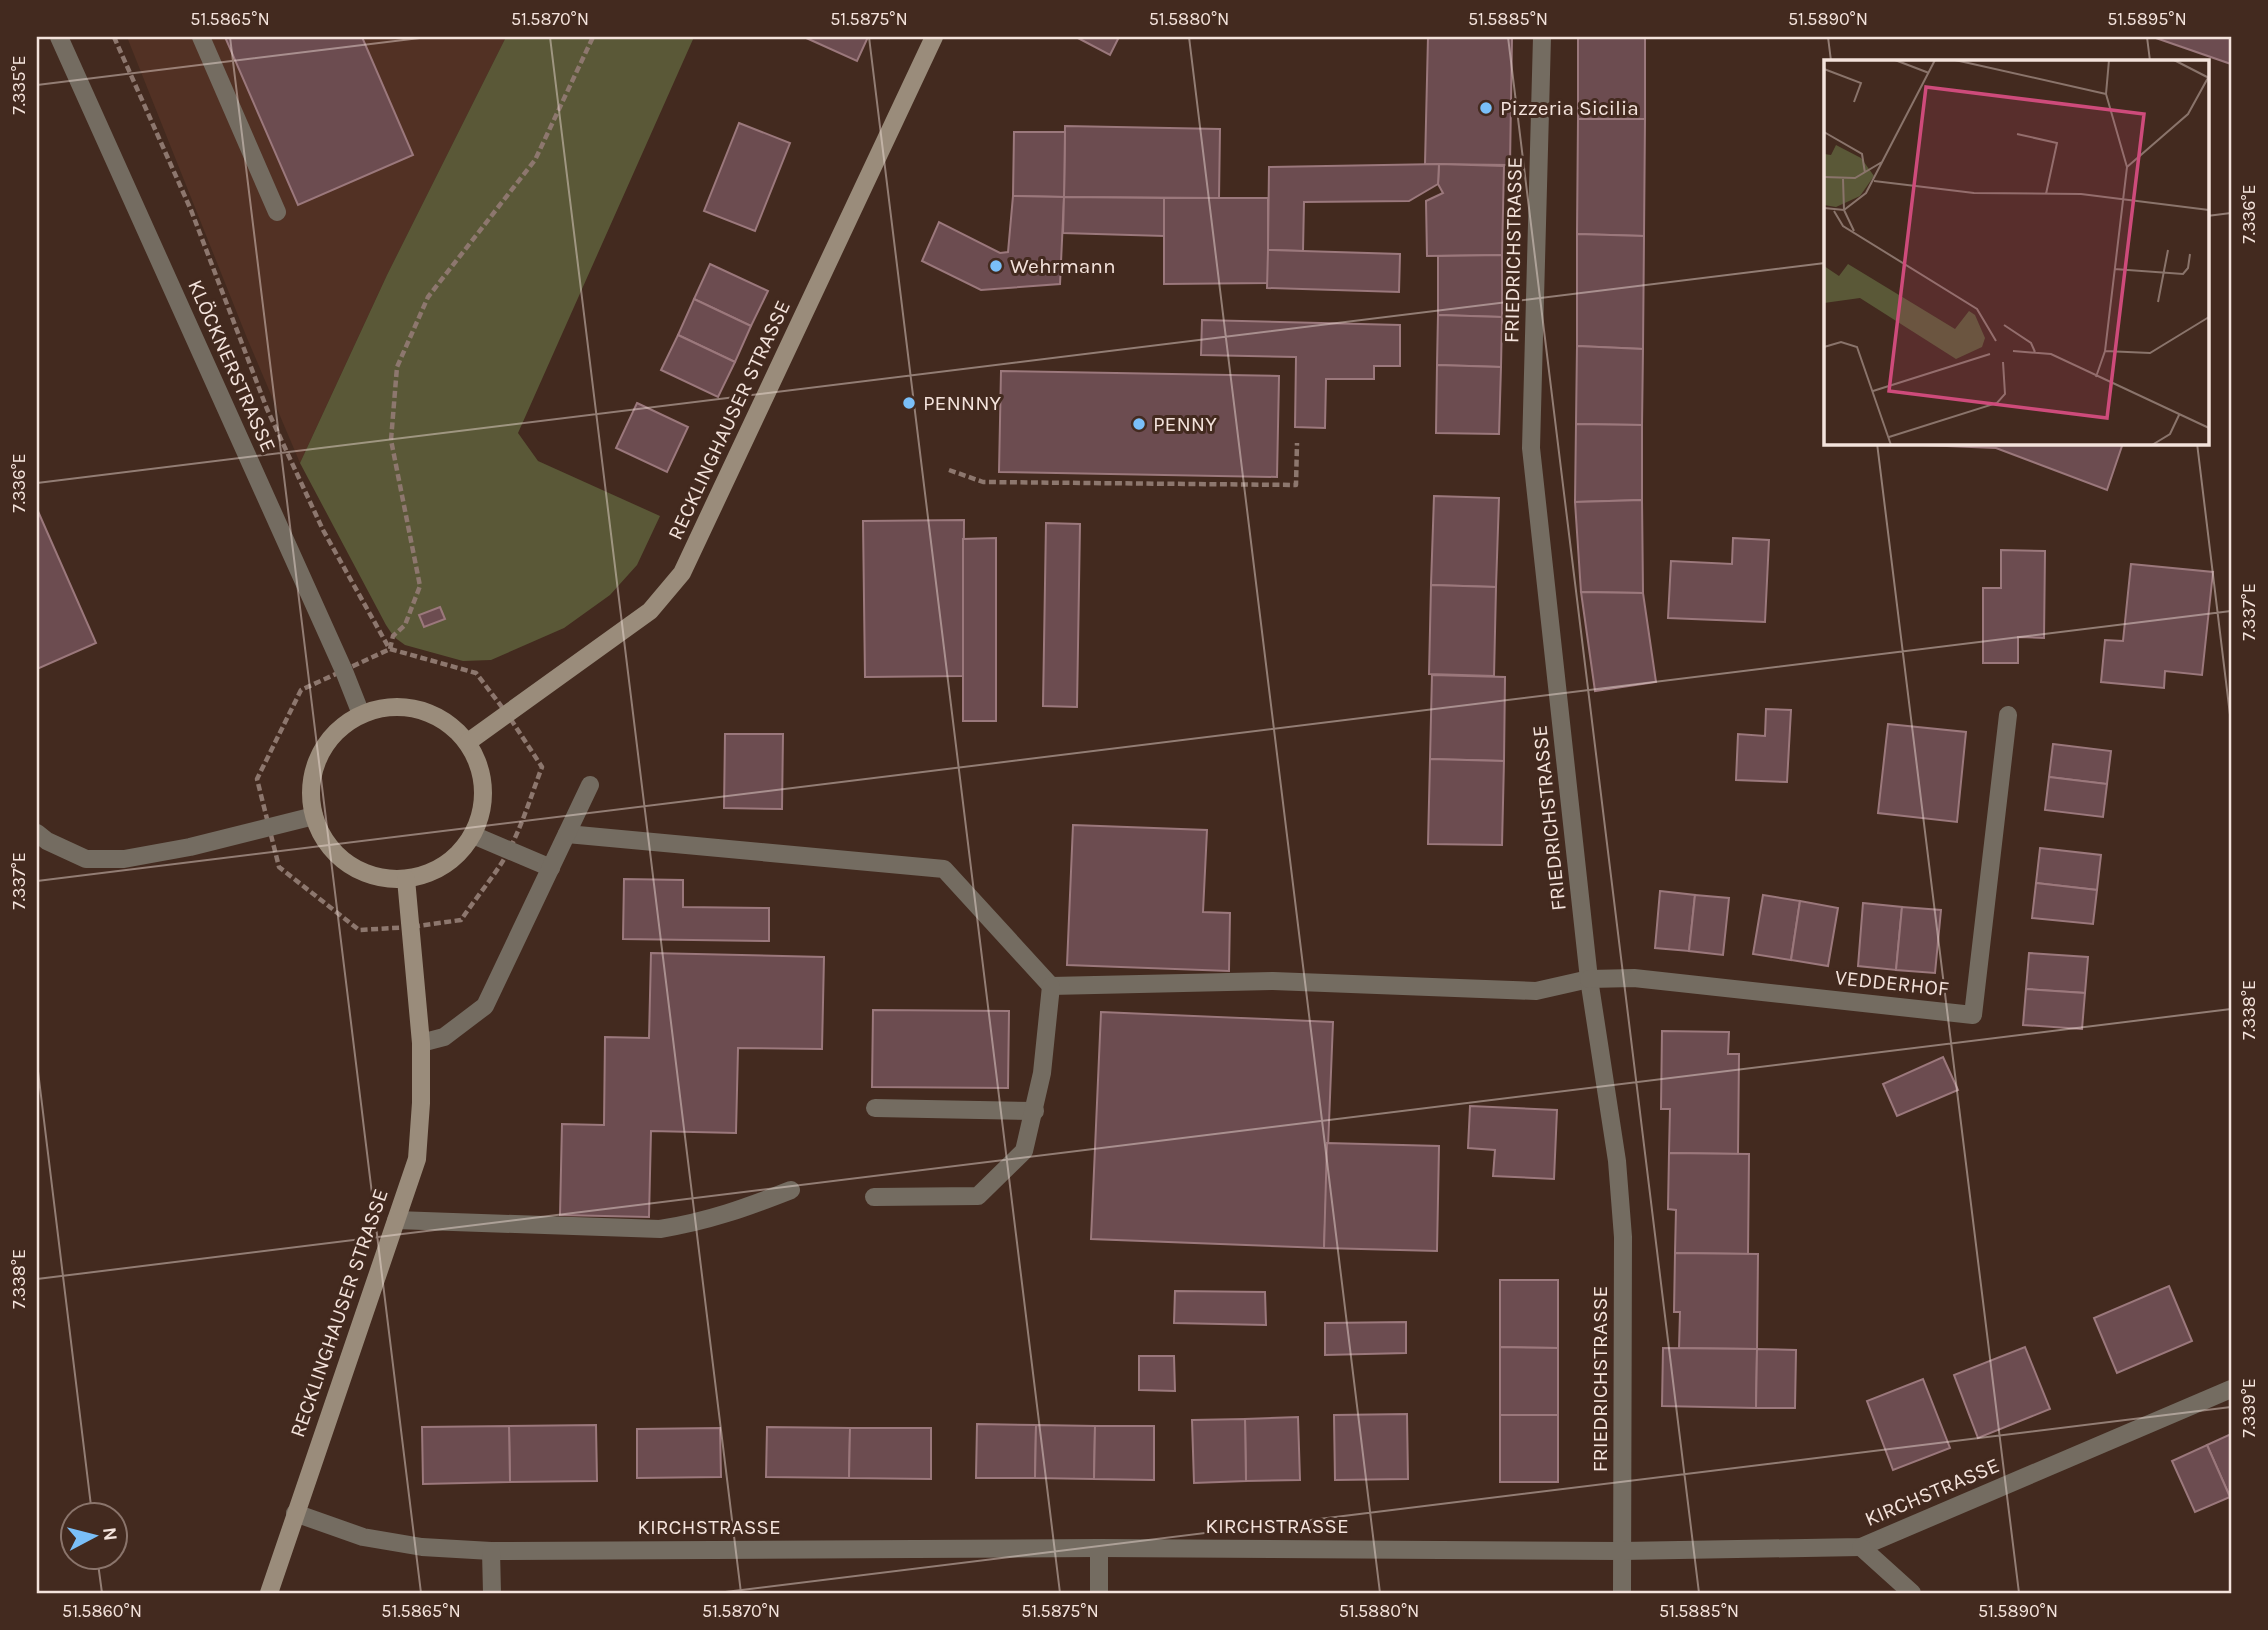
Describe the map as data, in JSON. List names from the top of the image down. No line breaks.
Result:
{"streets":{"main road":["RECKLINGHAUSER STRASSE"],"street":["FRIEDRICHSTRASSE","KLÖCKNERSTRASSE","VEDDERHOF","KIRCHSTRASSE"]},"crossings":[["FRIEDRICHSTRASSE","VEDDERHOF"],["FRIEDRICHSTRASSE","KIRCHSTRASSE"],["KLÖCKNERSTRASSE","RECKLINGHAUSER STRASSE"],["RECKLINGHAUSER STRASSE","KIRCHSTRASSE"]],"places":["Pizzeria Sicilia","Wehrmann","PENNNY","PENNY"],"north":"right","coordinates":["51.5865°N","51.5870°N","51.5875°N","51.5880°N","51.5885°N","51.5890°N","51.5895°N","7.335°E","7.336°E","7.337°E","7.338°E","7.339°E","51.5860°N"]}
